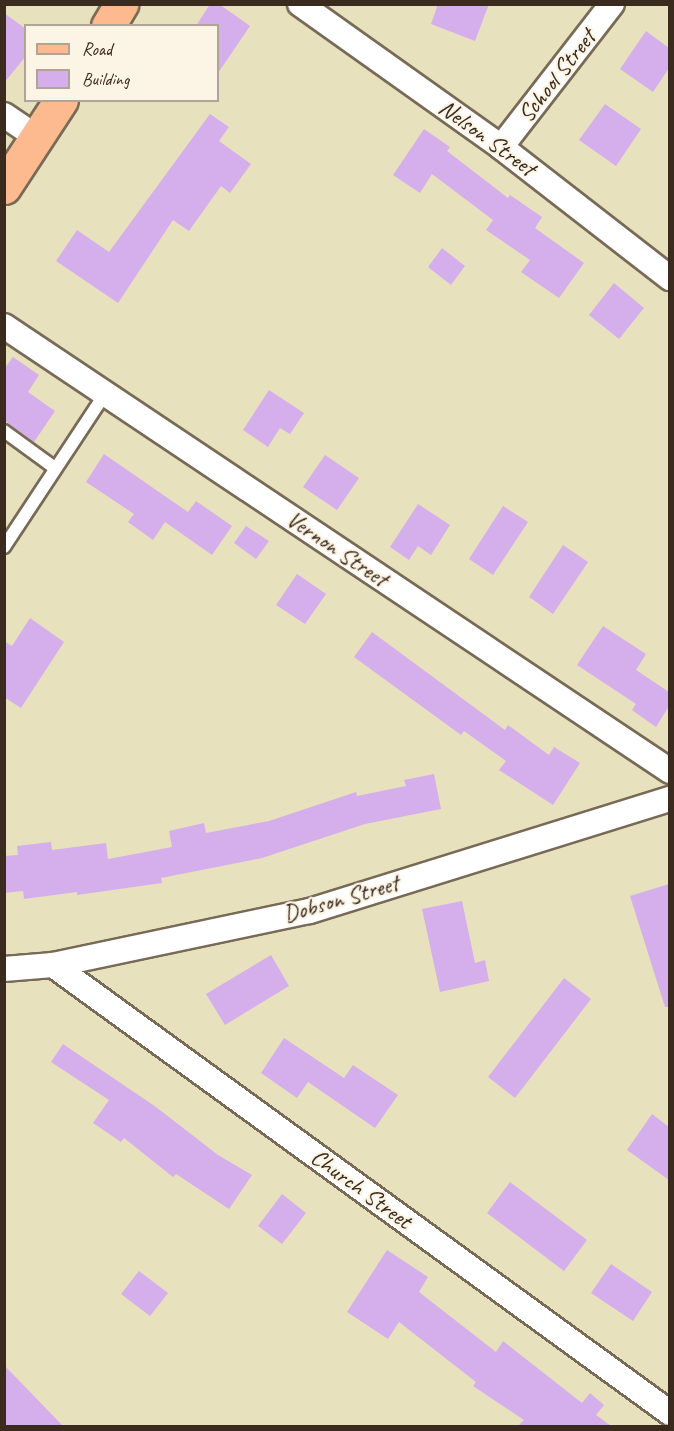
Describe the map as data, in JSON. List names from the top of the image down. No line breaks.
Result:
{"streets":{"street":["School Street","Nelson Street","Vernon Street","Dobson Street","Church Street"]},"crossings":[["School Street","Nelson Street"],["Dobson Street","Church Street"]],"legend":["Road","Building"]}
